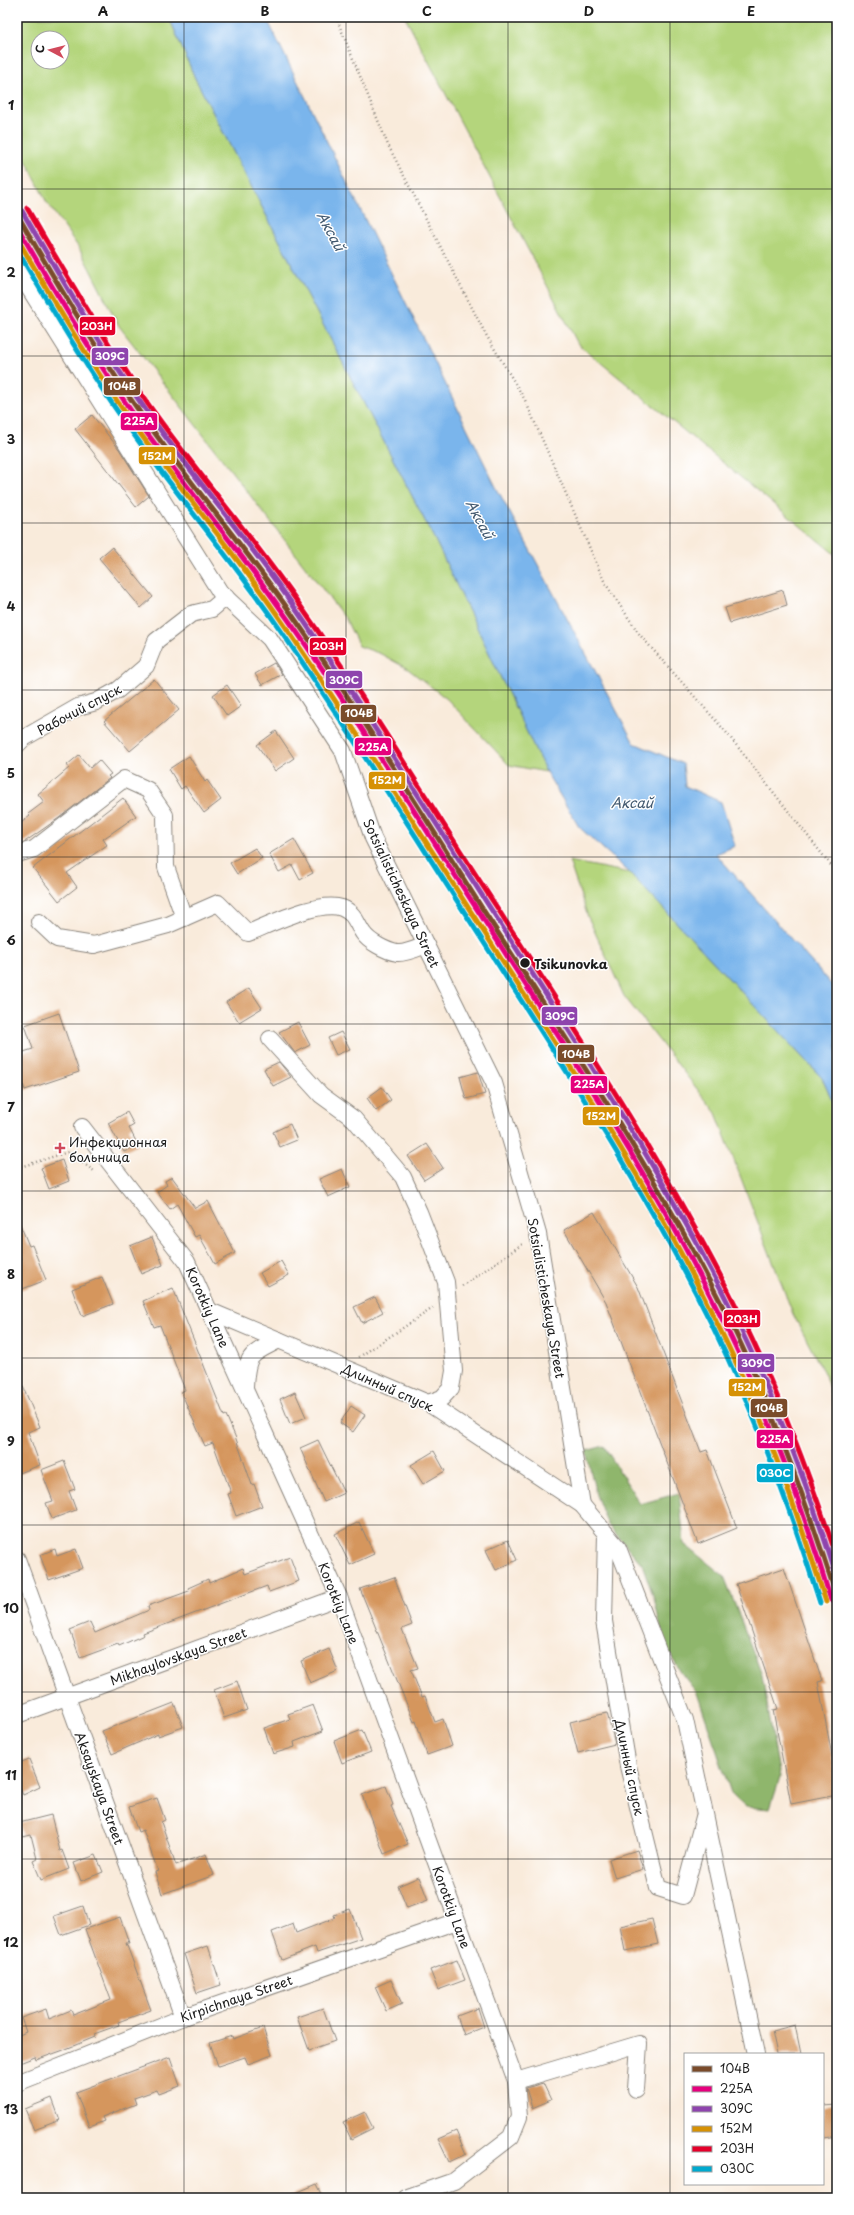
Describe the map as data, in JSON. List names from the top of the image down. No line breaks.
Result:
{"streets":{"street":["Рабочий спуск","Sotsialisticheskaya Street","Korotkiy Lane","Длинный спуск","Mikhaylovskaya Street","Aksayskaya Street","Kirpichnaya Street"]},"crossings":[["Рабочий спуск","Sotsialisticheskaya Street"],["Sotsialisticheskaya Street","Длинный спуск"],["Korotkiy Lane","Длинный спуск"],["Korotkiy Lane","Mikhaylovskaya Street"],["Korotkiy Lane","Kirpichnaya Street"],["Mikhaylovskaya Street","Aksayskaya Street"],["Aksayskaya Street","Kirpichnaya Street"]],"water":["Аксай"],"places":{"other":["Tsikunovka"],"health":["Инфекционная больница"]},"lines":["transit line 203Н","transit line 309С","transit line 104В","transit line 225А","transit line 152М","transit line 030C"],"legend":["104В","225А","309С","152М","203Н","030C"],"north":"left","grid":{"columns":["A","B","C","D","E"],"rows":["1","2","3","4","5","6","7","8","9","10","11","12","13"]}}
